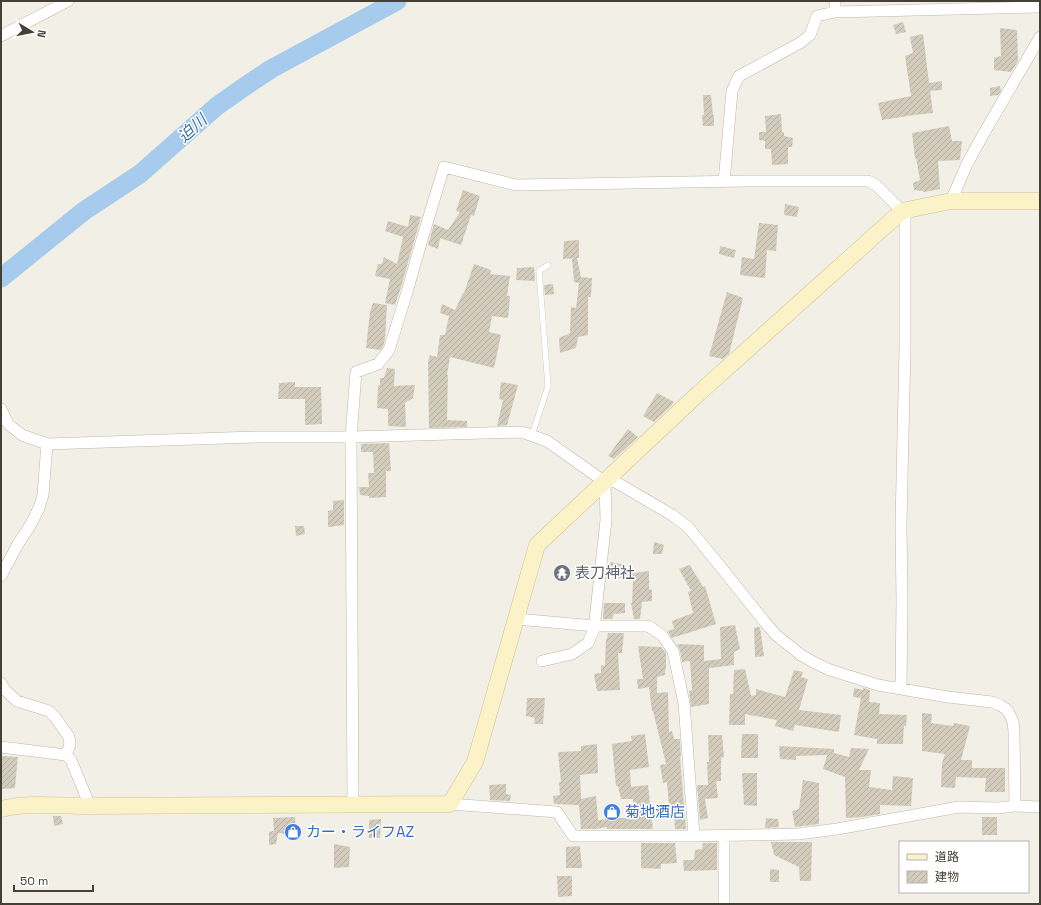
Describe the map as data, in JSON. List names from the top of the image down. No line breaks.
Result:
{"water":["迫川"],"places":{"temple":["表刀神社"],"shop":["菊地酒店","カー・ライフAZ"]},"legend":["道路","建物"],"scale_bar":"50 m","north":"right"}
